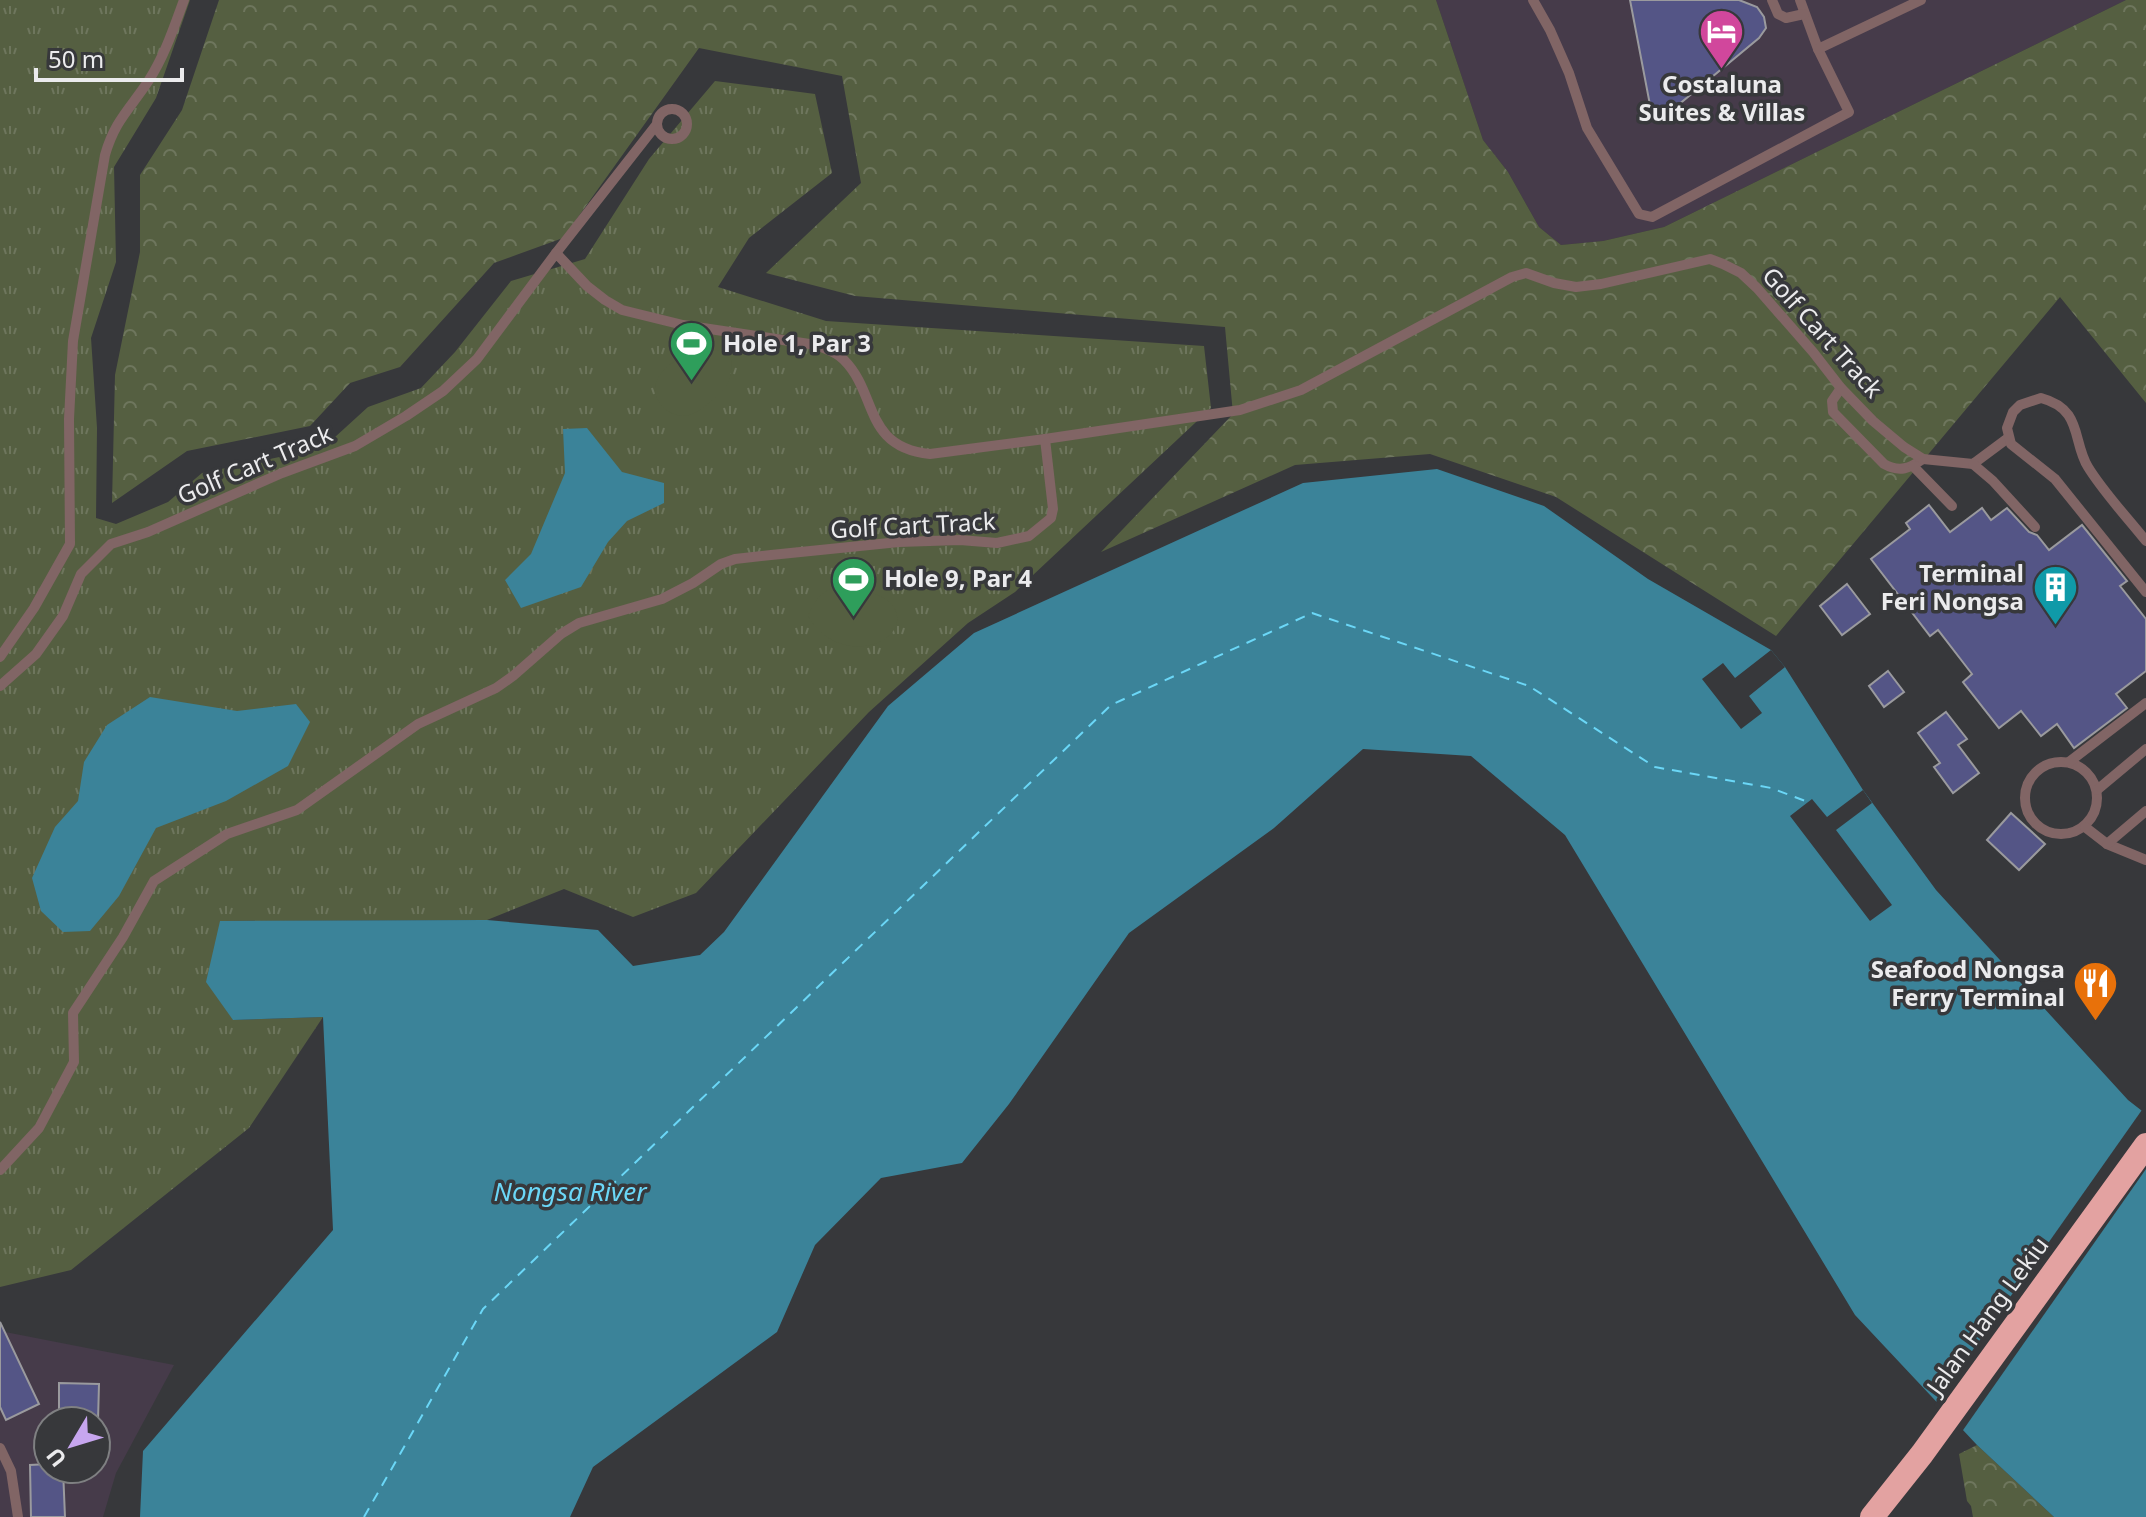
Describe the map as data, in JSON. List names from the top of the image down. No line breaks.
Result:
{"streets":{"highway":["Jalan Hang Lekiu"],"lane":["Golf Cart Track"]},"water":["Nongsa River"],"places":{"hotel":["Costaluna Suites & Villas"],"sports":["Hole 1, Par 3","Hole 9, Par 4"],"building":["Terminal Feri Nongsa"],"restaurant":["Seafood Nongsa Ferry Terminal"]},"scale_bar":"50 m","north":"bottom left"}
